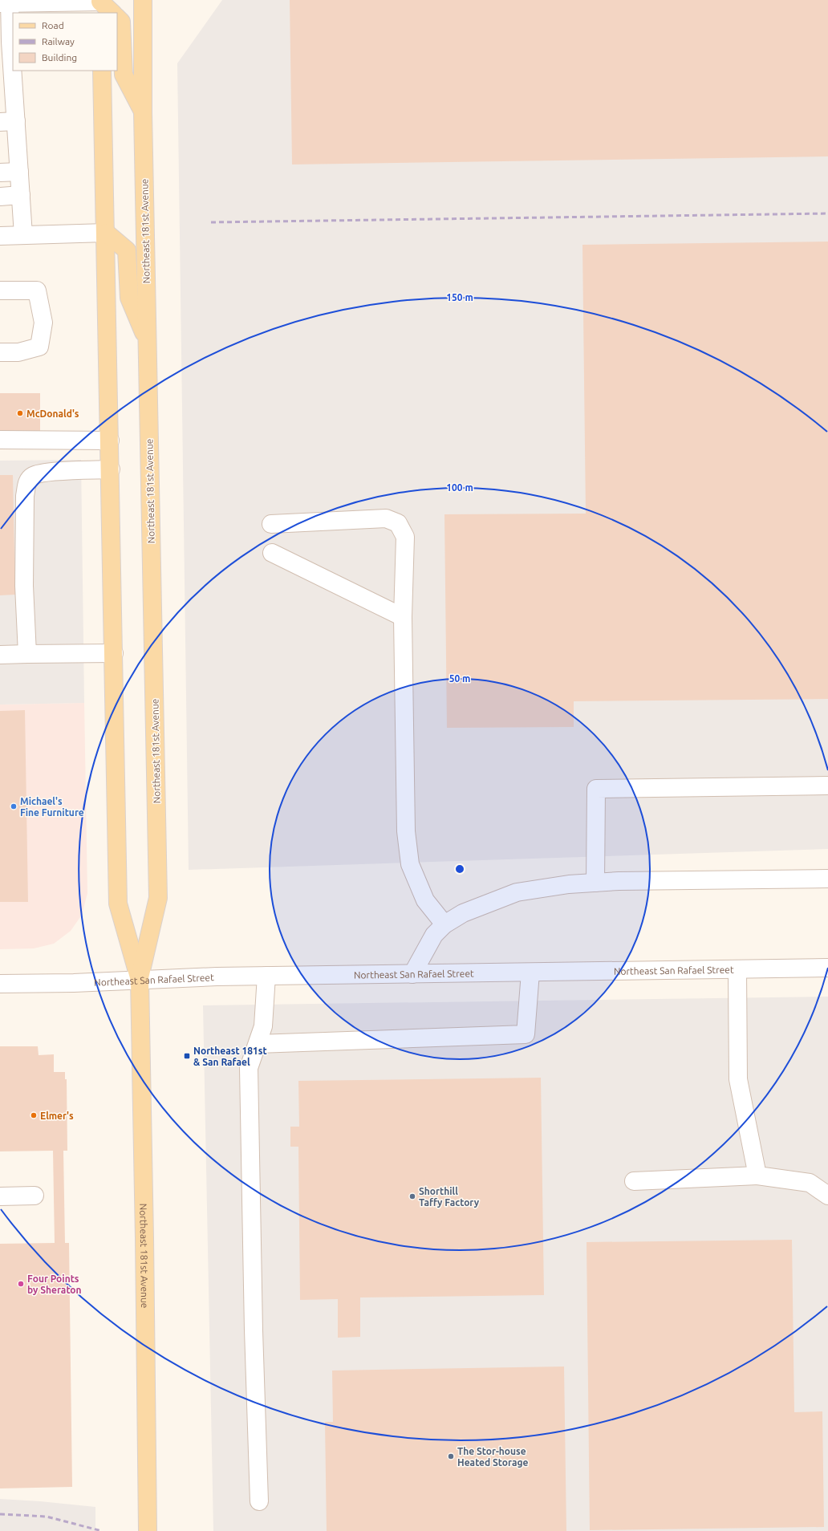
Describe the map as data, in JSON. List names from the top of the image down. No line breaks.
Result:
{"streets":{"main road":["Northeast 181st Avenue"],"street":["Northeast San Rafael Street"]},"crossings":[["Northeast 181st Avenue","Northeast San Rafael Street"]],"places":{"other":["McDonald's","Michael's Fine Furniture","Elmer's","Shorthill Taffy Factory","Four Points by Sheraton","The Stor-house Heated Storage"],"transit":["Northeast 181st & San Rafael"]},"legend":["Road","Railway","Building"],"rings":["150 m","100 m","50 m"]}
